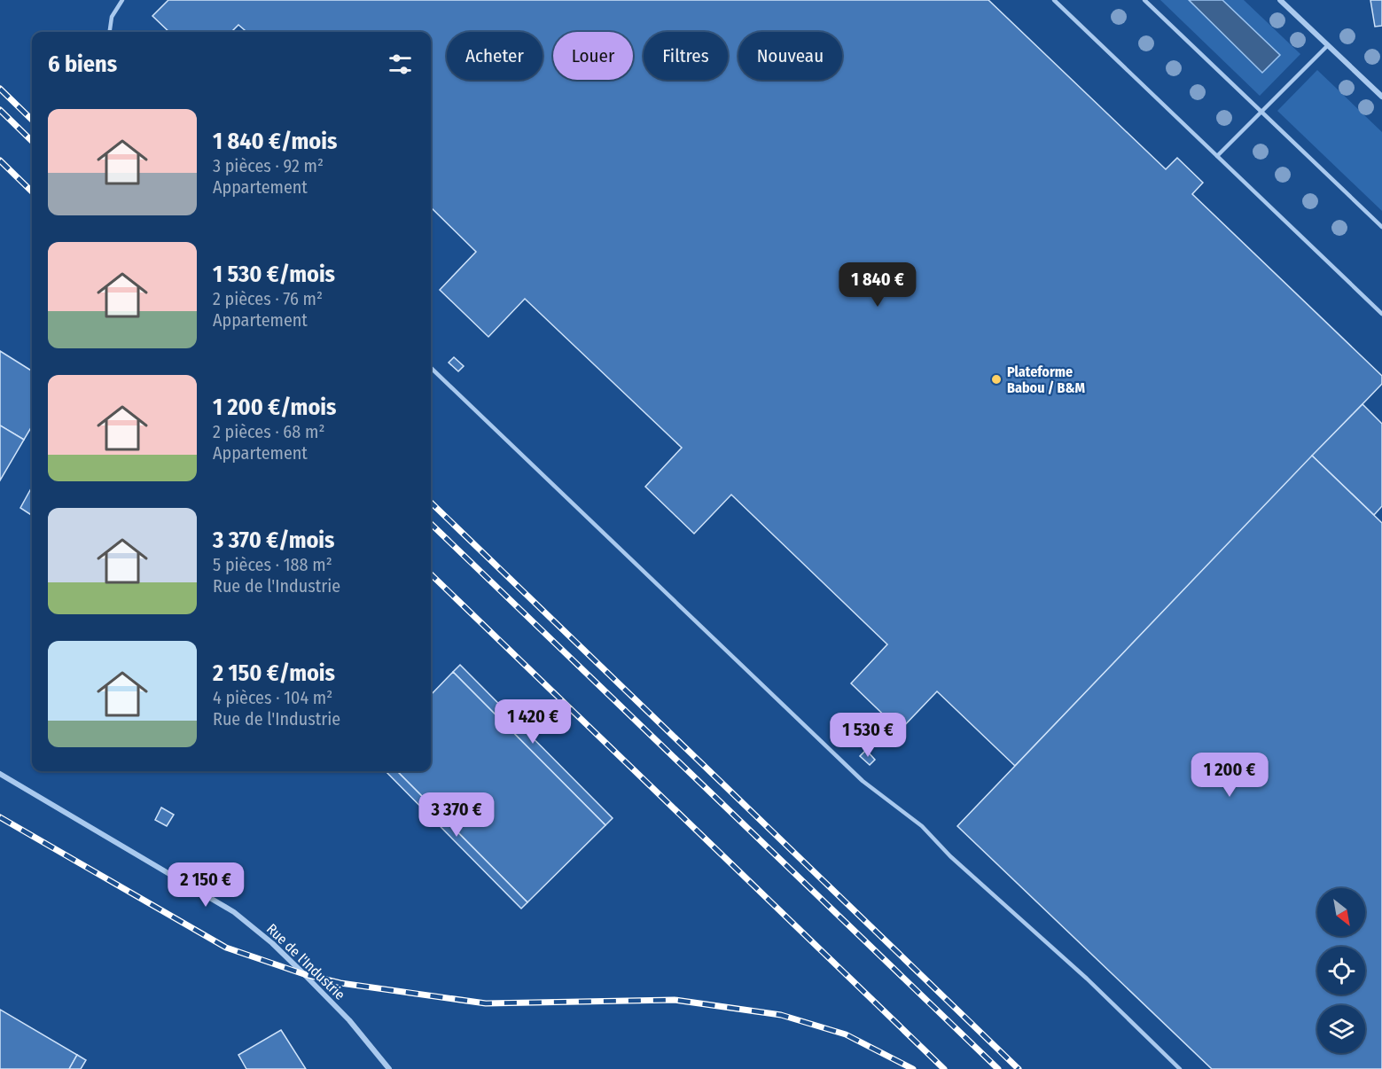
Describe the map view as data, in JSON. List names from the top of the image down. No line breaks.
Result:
{"streets":{"street":["Rue de l'Industrie"]},"places":["Plateforme Babou / B&M"],"north":"bottom right","page":{"chip":["Acheter","Louer","Filtres","Nouveau"],"heading":"6 biens","list":[{"name":"1 840 €/mois","note":"3 pièces · 92 m² · Appartement"},{"name":"1 530 €/mois","note":"2 pièces · 76 m² · Appartement"},{"name":"1 200 €/mois","note":"2 pièces · 68 m² · Appartement"},{"name":"3 370 €/mois","note":"5 pièces · 188 m² · Rue de l'Industrie"},{"name":"2 150 €/mois","note":"4 pièces · 104 m² · Rue de l'Industrie"}],"price":["1 840 €","1 420 €","1 530 €","1 200 €","3 370 €","2 150 €"]}}
